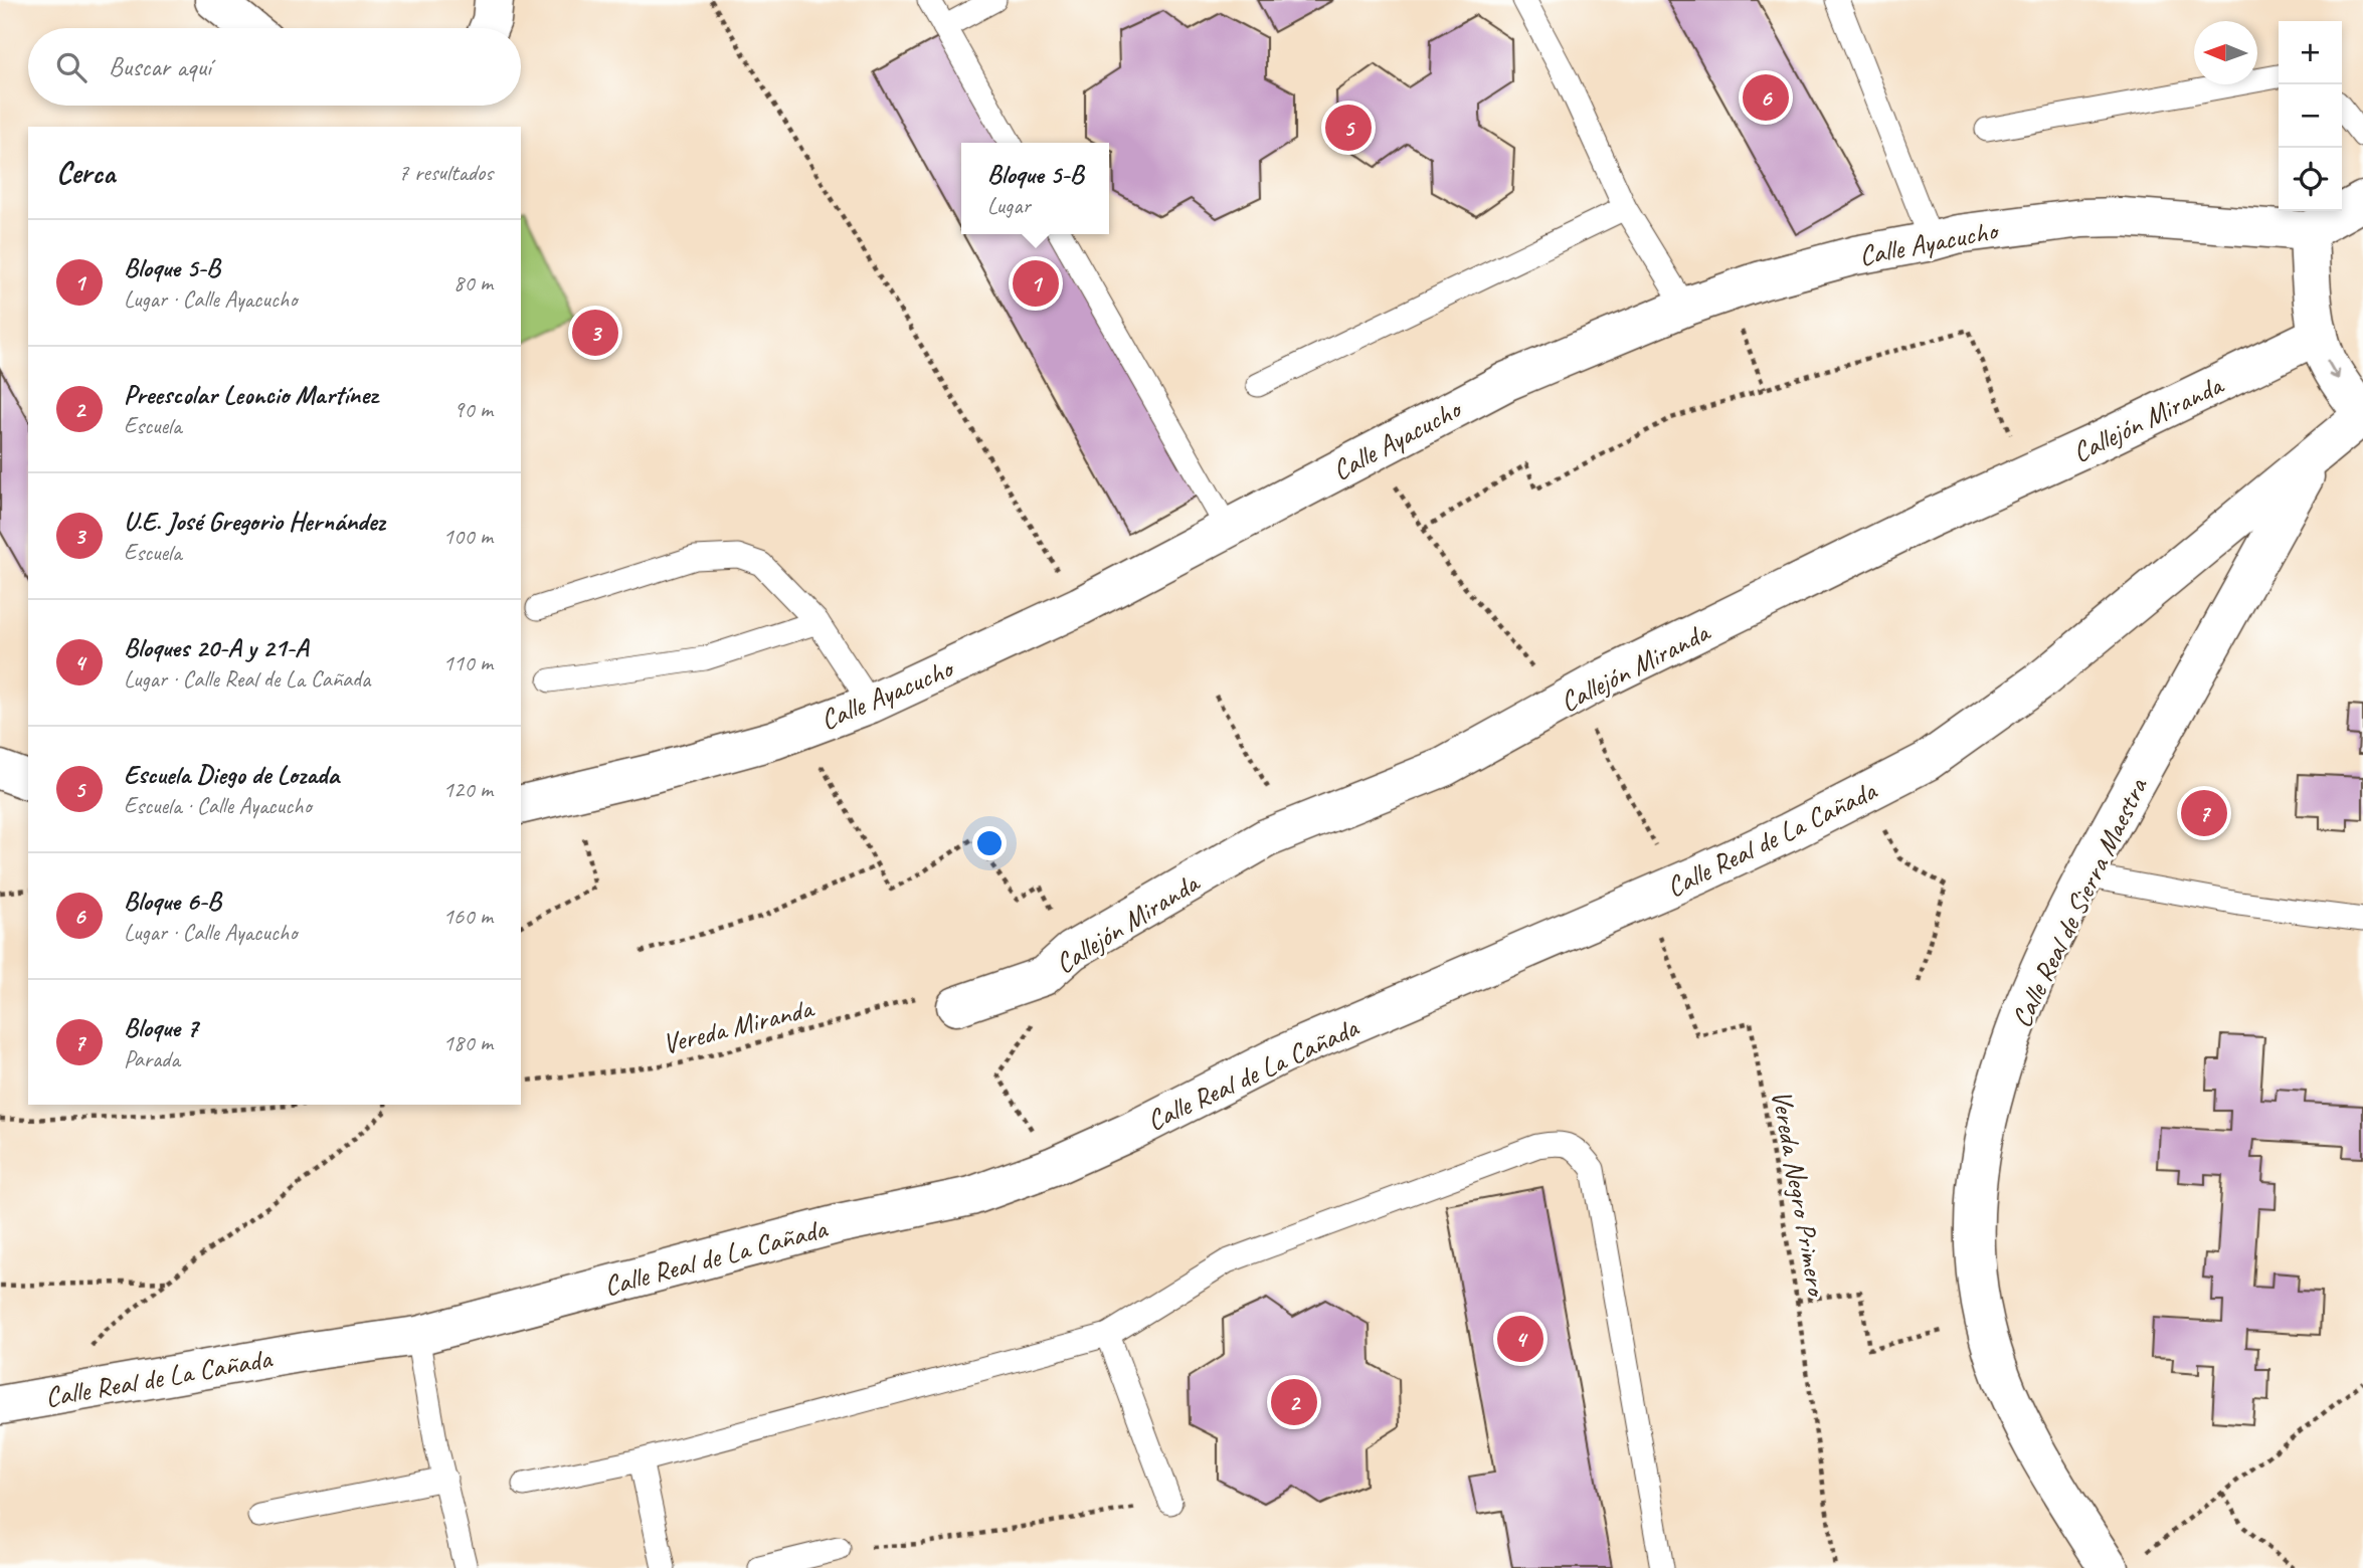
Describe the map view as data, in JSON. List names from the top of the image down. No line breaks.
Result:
{"streets":{"street":["Calle Ayacucho","Callejón Miranda","Calle Real de La Cañada","Calle Real de Sierra Maestra"],"path":["Vereda Miranda","Vereda Negro Primero"]},"crossings":[["Callejón Miranda","Vereda Miranda"],["Calle Real de La Cañada","Calle Real de Sierra Maestra"],["Calle Real de La Cañada","Vereda Negro Primero"]],"north":"left","page":{"map_buttons":["+","−"],"search":"Buscar aquí","pins":["6","5","1","3","7","4","2"],"heading":["Cerca","7 resultados"],"popup":["Bloque 5-B","Lugar"],"list":[{"mark":"1","name":"Bloque 5-B","note":"Lugar · Calle Ayacucho","value":"80 m"},{"mark":"2","name":"Preescolar Leoncio Martínez","note":"Escuela","value":"90 m"},{"mark":"3","name":"U.E. José Gregorio Hernández","note":"Escuela","value":"100 m"},{"mark":"4","name":"Bloques 20-A y 21-A","note":"Lugar · Calle Real de La Cañada","value":"110 m"},{"mark":"5","name":"Escuela Diego de Lozada","note":"Escuela · Calle Ayacucho","value":"120 m"},{"mark":"6","name":"Bloque 6-B","note":"Lugar · Calle Ayacucho","value":"160 m"},{"mark":"7","name":"Bloque 7","note":"Parada","value":"180 m"}]}}
